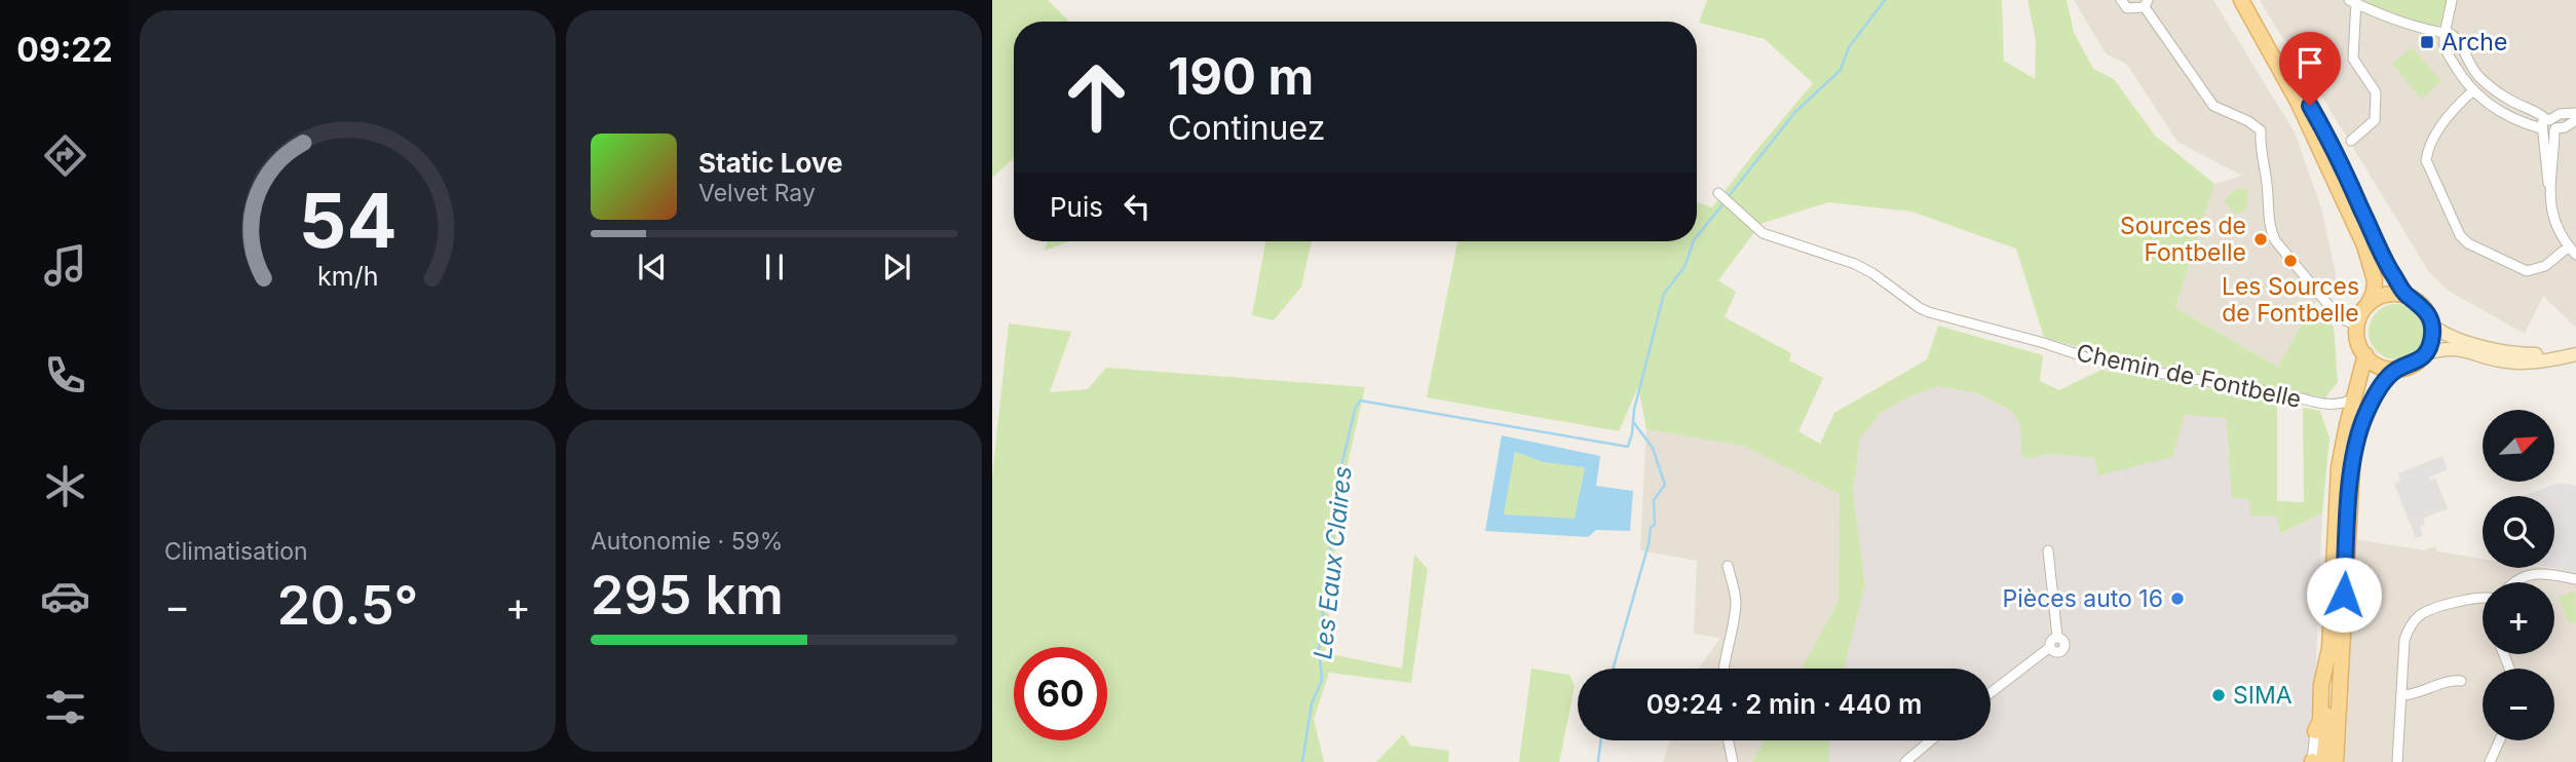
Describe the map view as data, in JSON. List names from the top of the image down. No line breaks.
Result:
{"streets":{"street":["Chemin de Fontbelle"]},"water":["Les Eaux Claires"],"places":{"transit":["Arche"],"other":["Sources de Fontbelle","Les Sources de Fontbelle","Pièces auto 16","SIMA"]},"north":"top right","page":{"tabs":"09:22","turn":["190 m","Continuez"],"song":["Static Love","Velvet Ray"],"then":"Puis","map_buttons":["+","−"],"tile":["Climatisation",["Autonomie · 59%","295 km"]],"heat":["−","20.5°","+"],"limit":"60","trip":"09:24 · 2 min · 440 m","gauge":["54","km/h"]}}
